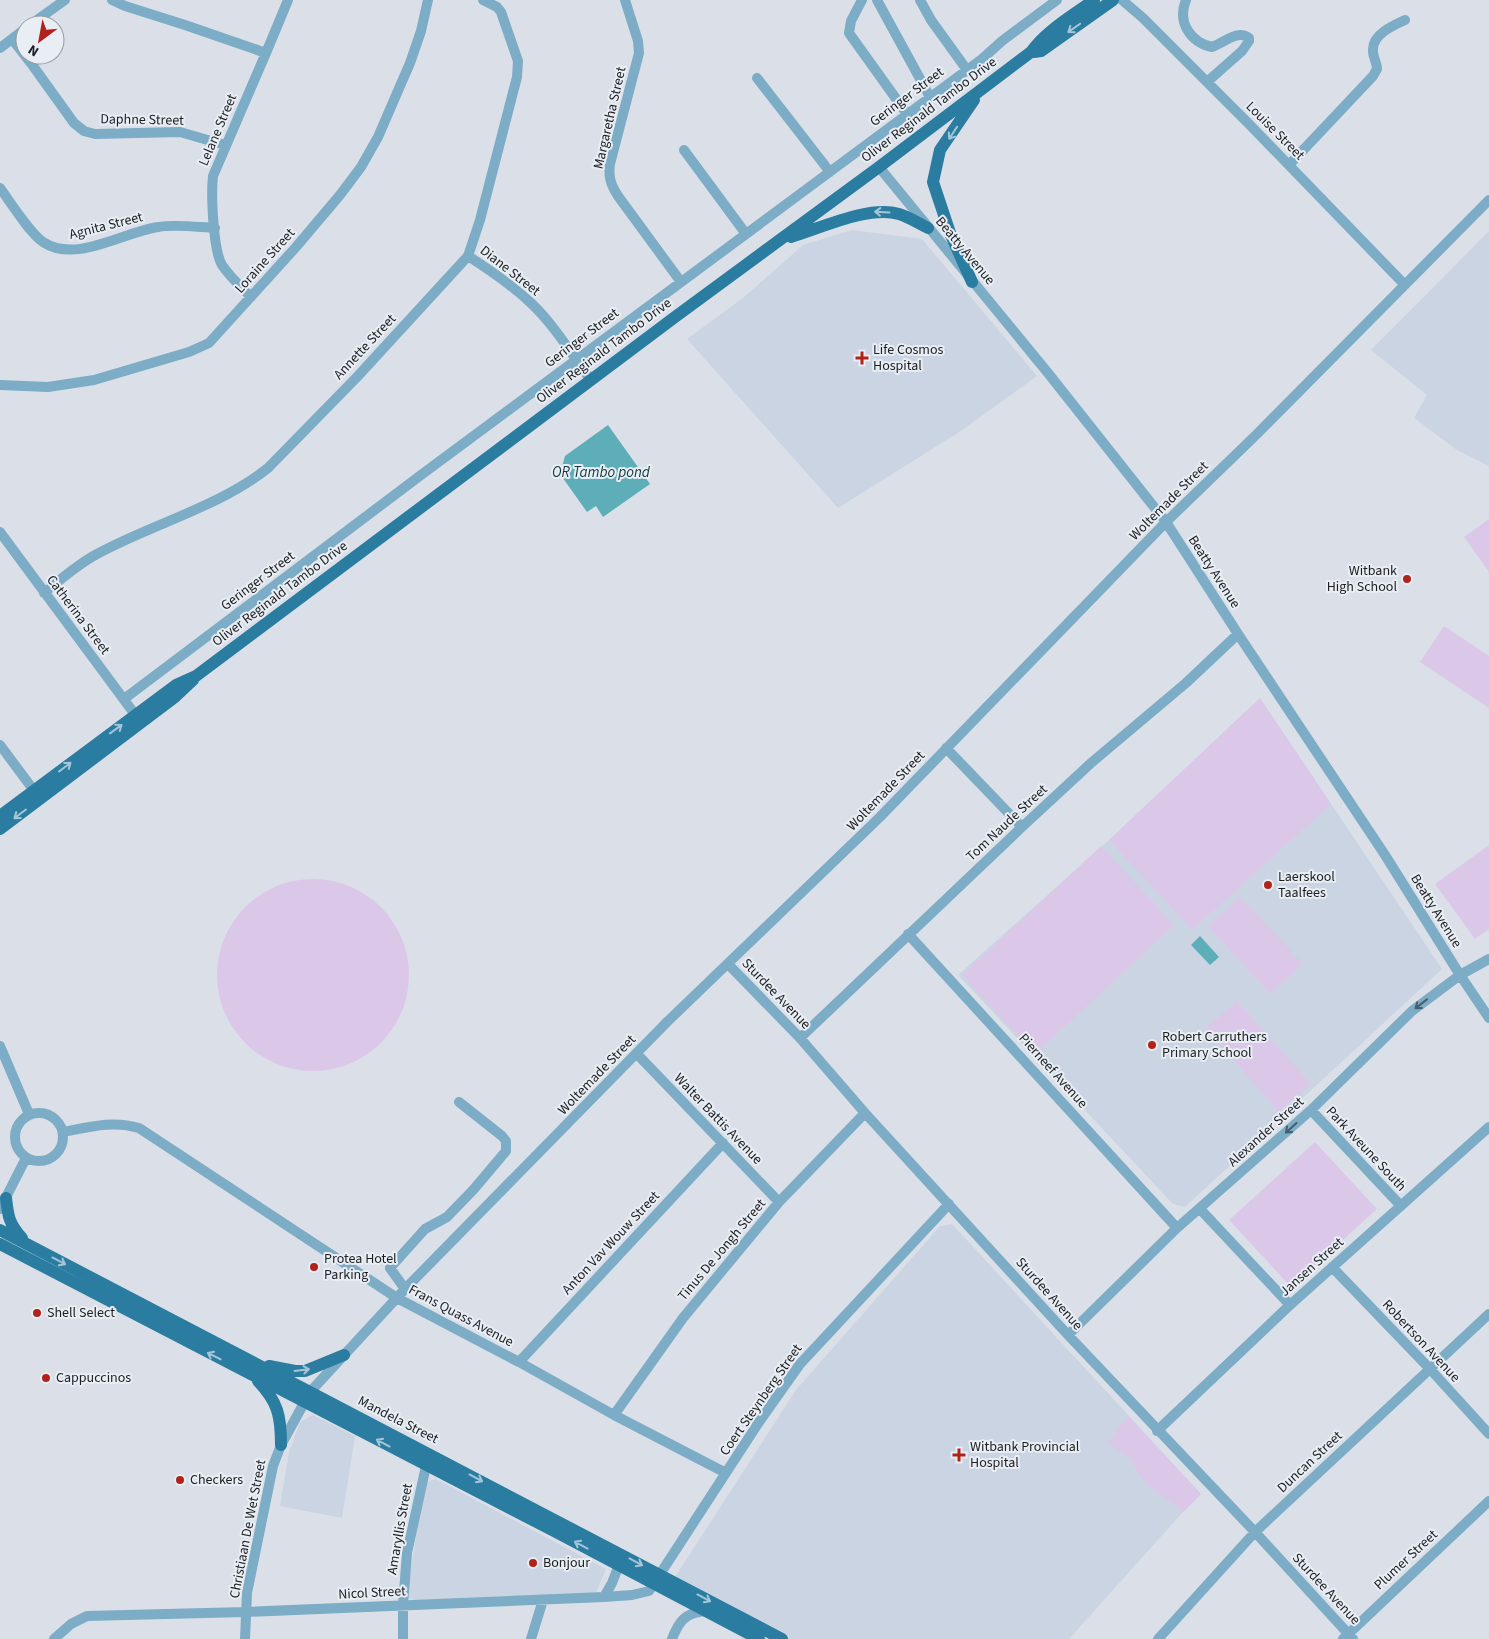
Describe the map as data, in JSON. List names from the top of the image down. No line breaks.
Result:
{"streets":{"main road":["Oliver Reginald Tambo Drive","Mandela Street"],"street":["Geringer Street","Margaretha Street","Daphne Street","Lelane Street","Louise Street","Agnita Street","Beatty Avenue","Loraine Street","Diane Street","Annette Street","Woltemade Street","Catherina Street","Tom Naude Street","Sturdee Avenue","Pierneef Avenue","Walter Battis Avenue","Alexander Street","Park Aveune South","Anton Vav Wouw Street","Tinus De Jongh Street","Jansen Street","Frans Quass Avenue","Robertson Avenue","Coert Steynberg Street","Duncan Street","Christiaan De Wet Street","Amaryllis Street","Plumer Street","Nicol Street"]},"crossings":[["Geringer Street","Margaretha Street"],["Geringer Street","Diane Street"],["Geringer Street","Catherina Street"],["Oliver Reginald Tambo Drive","Beatty Avenue"],["Oliver Reginald Tambo Drive","Diane Street"],["Oliver Reginald Tambo Drive","Catherina Street"],["Daphne Street","Lelane Street"],["Lelane Street","Agnita Street"],["Lelane Street","Loraine Street"],["Louise Street","Woltemade Street"],["Beatty Avenue","Woltemade Street"],["Beatty Avenue","Tom Naude Street"],["Beatty Avenue","Alexander Street"],["Diane Street","Annette Street"],["Annette Street","Catherina Street"],["Woltemade Street","Sturdee Avenue"],["Woltemade Street","Walter Battis Avenue"],["Woltemade Street","Frans Quass Avenue"],["Woltemade Street","Mandela Street"],["Woltemade Street","Christiaan De Wet Street"],["Tom Naude Street","Sturdee Avenue"],["Tom Naude Street","Pierneef Avenue"],["Sturdee Avenue","Alexander Street"],["Sturdee Avenue","Tinus De Jongh Street"],["Sturdee Avenue","Jansen Street"],["Sturdee Avenue","Coert Steynberg Street"],["Sturdee Avenue","Duncan Street"],["Sturdee Avenue","Plumer Street"],["Pierneef Avenue","Alexander Street"],["Walter Battis Avenue","Anton Vav Wouw Street"],["Walter Battis Avenue","Tinus De Jongh Street"],["Alexander Street","Park Aveune South"],["Park Aveune South","Jansen Street"],["Anton Vav Wouw Street","Frans Quass Avenue"],["Tinus De Jongh Street","Frans Quass Avenue"],["Jansen Street","Robertson Avenue"],["Frans Quass Avenue","Coert Steynberg Street"],["Robertson Avenue","Duncan Street"],["Coert Steynberg Street","Mandela Street"],["Coert Steynberg Street","Nicol Street"],["Mandela Street","Christiaan De Wet Street"],["Mandela Street","Amaryllis Street"],["Mandela Street","Nicol Street"],["Christiaan De Wet Street","Nicol Street"],["Amaryllis Street","Nicol Street"]],"one_way":["Alexander Street"],"water":["OR Tambo pond"],"places":{"health":["Life Cosmos Hospital","Witbank Provincial Hospital"],"other":["Witbank High School","Laerskool Taalfees","Robert Carruthers Primary School","Protea Hotel Parking","Shell Select","Cappuccinos","Checkers","Bonjour"]},"north":"bottom left"}
